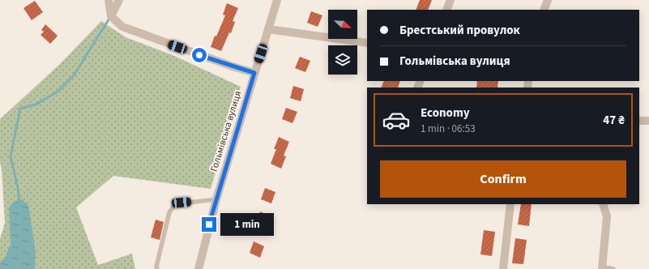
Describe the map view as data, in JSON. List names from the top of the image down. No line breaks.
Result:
{"streets":{"street":["Гольмівська вулиця"]},"north":"bottom right","page":{"banner":["Брестський провулок","Гольмівська вулиця"],"list":[{"name":"Economy","note":"1 min · 06:53","value":"47 ₴"}],"buttons":"Confirm","bubble":"1 min"}}
